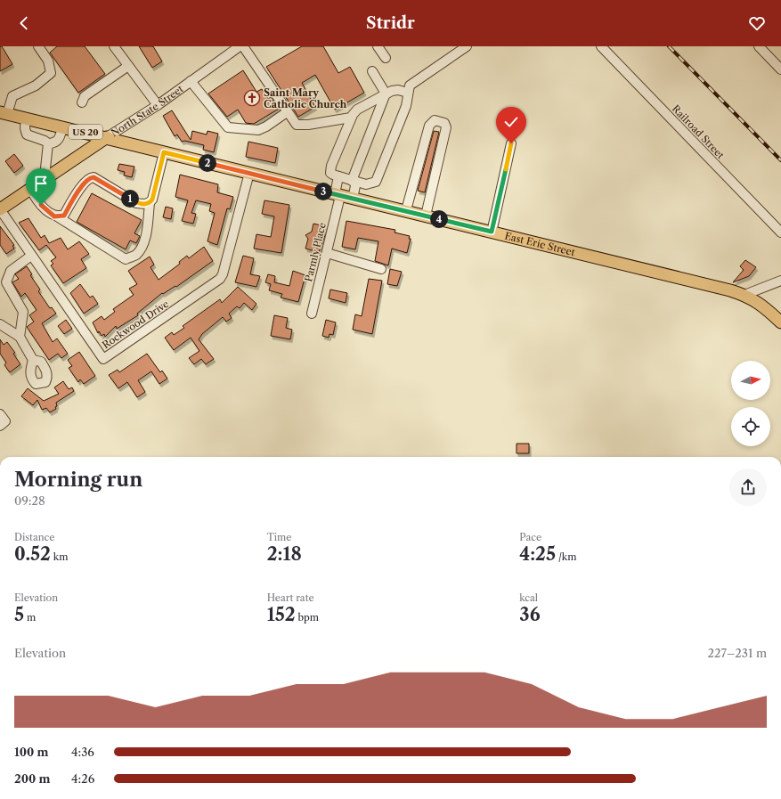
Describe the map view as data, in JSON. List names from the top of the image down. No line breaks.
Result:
{"streets":{"main road":["North State Street","US 20","East Erie Street"],"street":["Railroad Street","Parmly Place","Rockwood Drive"]},"crossings":[["North State Street","East Erie Street"],["North State Street","Rockwood Drive"],["East Erie Street","Parmly Place"],["East Erie Street","Rockwood Drive"]],"places":{"church":["Saint Mary Catholic Church"]},"north":"right","page":{"header":"Stridr","pins":["2","3","1","4"],"heading":["Morning run","09:28"],"stats":[["Distance","0.52 km"],["Time","2:18"],["Pace","4:25 /km"],["Elevation","5 m"],["Heart rate","152 bpm"],["kcal","36"]],"chart":["Elevation","227–231 m"],"list":[{"name":"100 m","note":"4:36"},{"name":"200 m","note":"4:26"}]}}
